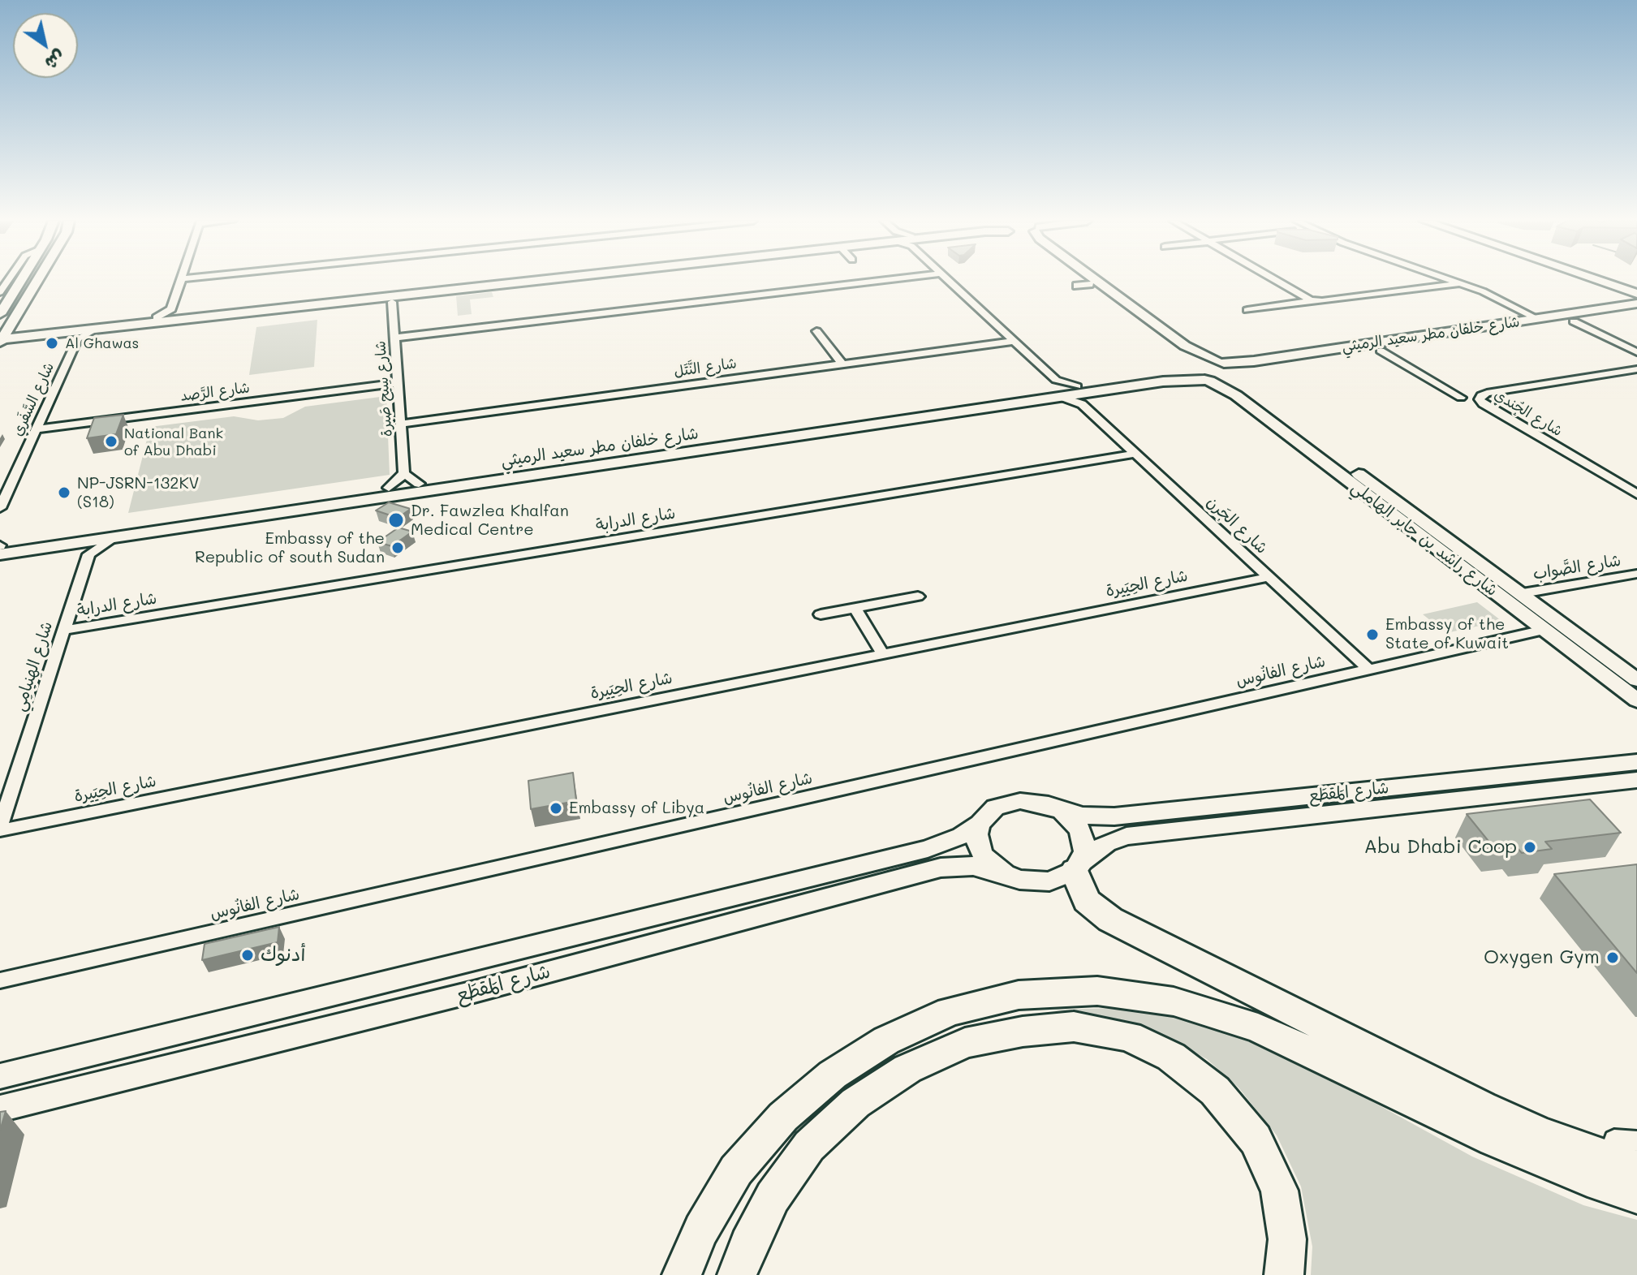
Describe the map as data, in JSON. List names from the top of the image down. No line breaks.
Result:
{"streets":{"street":["شارع خلفان مطر سعيد الرميثي","شارع النَّتَل","شارع سِيح صَبرة","شارع الرَّصد","شارع السَّفَري","شارع الجُندي","شارع الدرابة","شارع الجَرن","شارع راشد بن جابر الهاملي","شارع الصَّواب","شارع الحِيَيرة","شارع الهِنيامِي","شارع الفانُوس","شارع المَقطَع"]},"crossings":[["شارع خلفان مطر سعيد الرميثي","شارع الجَرن"],["شارع خلفان مطر سعيد الرميثي","شارع راشد بن جابر الهاملي"],["شارع النَّتَل","شارع سِيح صَبرة"],["شارع سِيح صَبرة","شارع الرَّصد"],["شارع الرَّصد","شارع السَّفَري"],["شارع الدرابة","شارع الجَرن"],["شارع الدرابة","شارع الهِنيامِي"],["شارع الجَرن","شارع الحِيَيرة"],["شارع الجَرن","شارع الفانُوس"],["شارع راشد بن جابر الهاملي","شارع الصَّواب"],["شارع راشد بن جابر الهاملي","شارع الفانُوس"],["شارع الحِيَيرة","شارع الهِنيامِي"]],"places":["Al Ghawas","National Bank of Abu Dhabi","NP-JSRN-132KV (S18)","Dr. Fawzlea Khalfan Medical Centre","Embassy of the Republic of south Sudan","Embassy of the State of Kuwait","Embassy of Libya","Abu Dhabi Coop","أدنوك","Oxygen Gym"],"north":"bottom right"}
